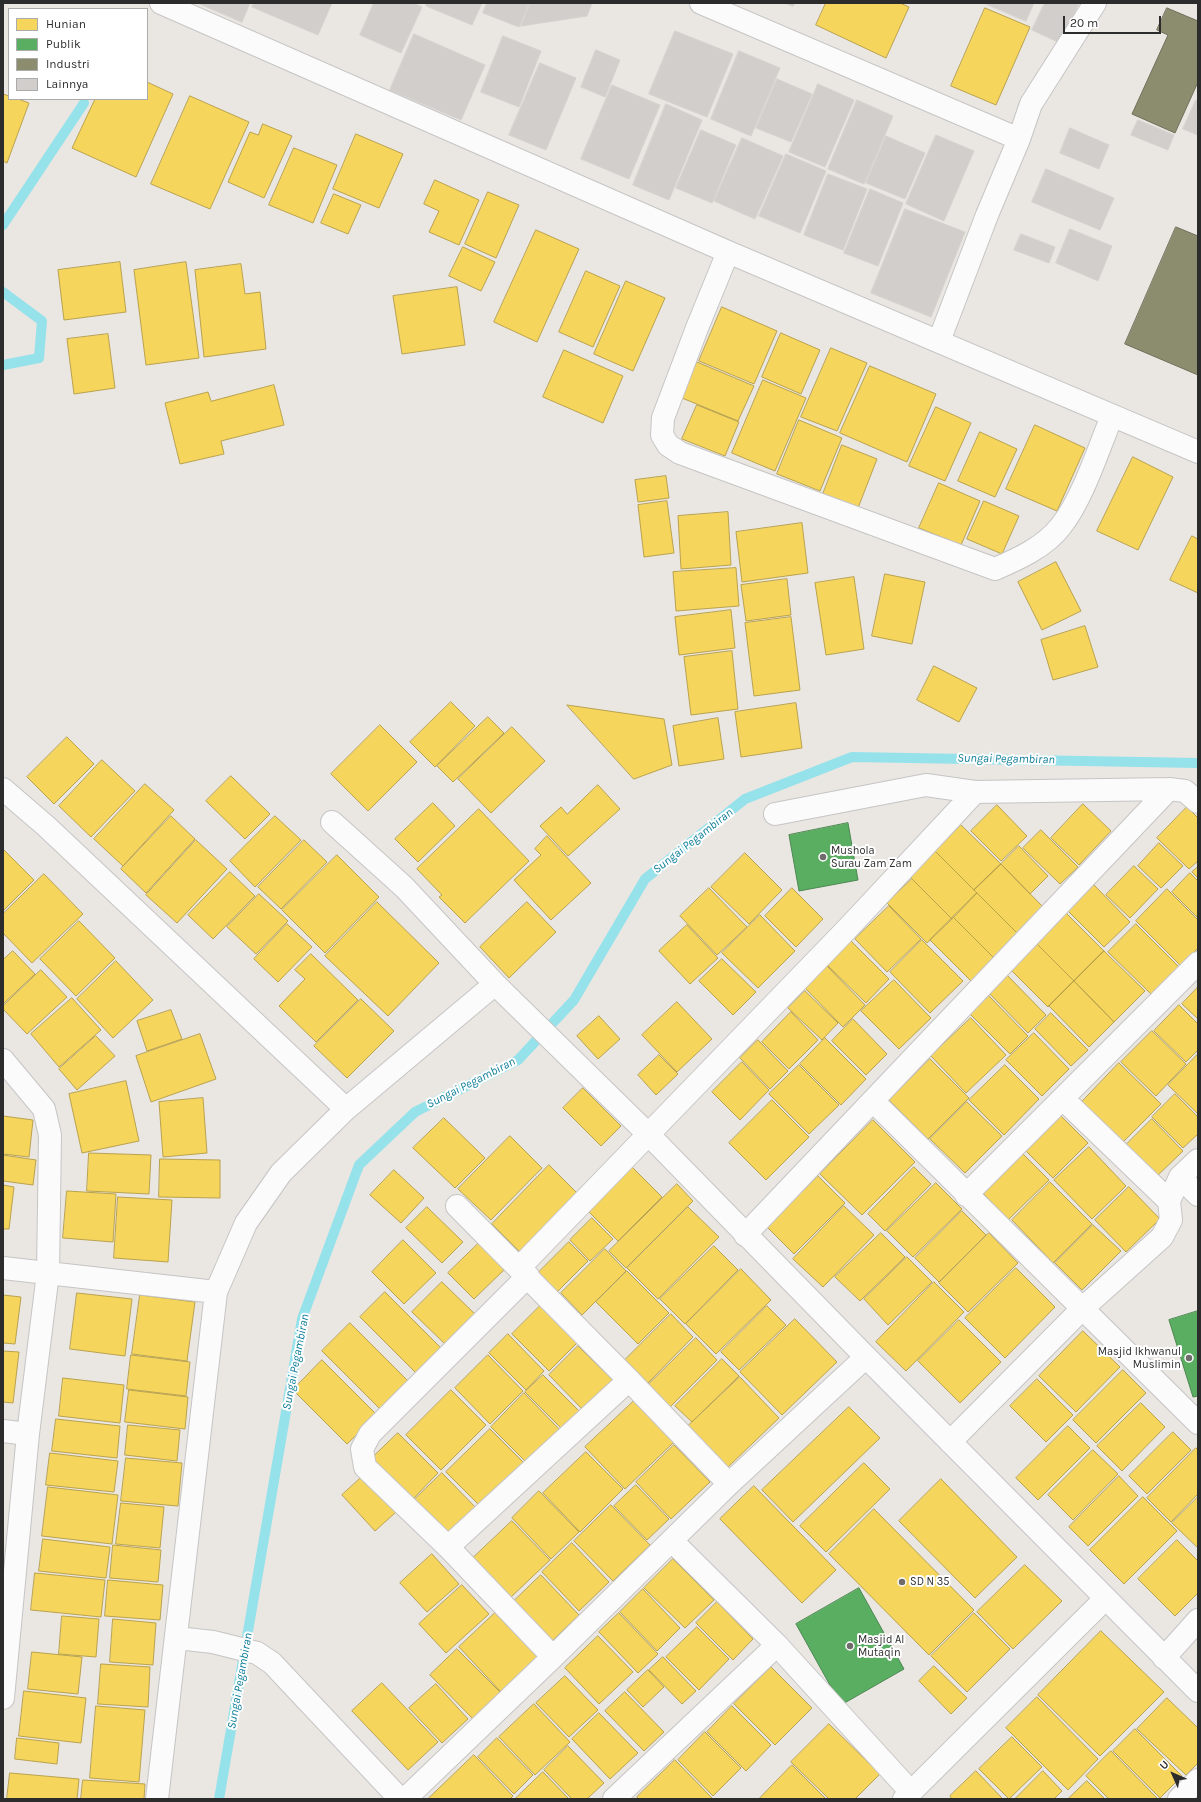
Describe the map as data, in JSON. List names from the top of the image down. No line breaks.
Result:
{"water":["Sungai Pegambiran"],"places":["Mushola Surau Zam Zam","Masjid Ikhwanul Muslimin","SD N 35","Masjid Al Mutaqin"],"legend":["Hunian","Publik","Industri","Lainnya"],"scale_bar":"20 m","north":"top left"}
